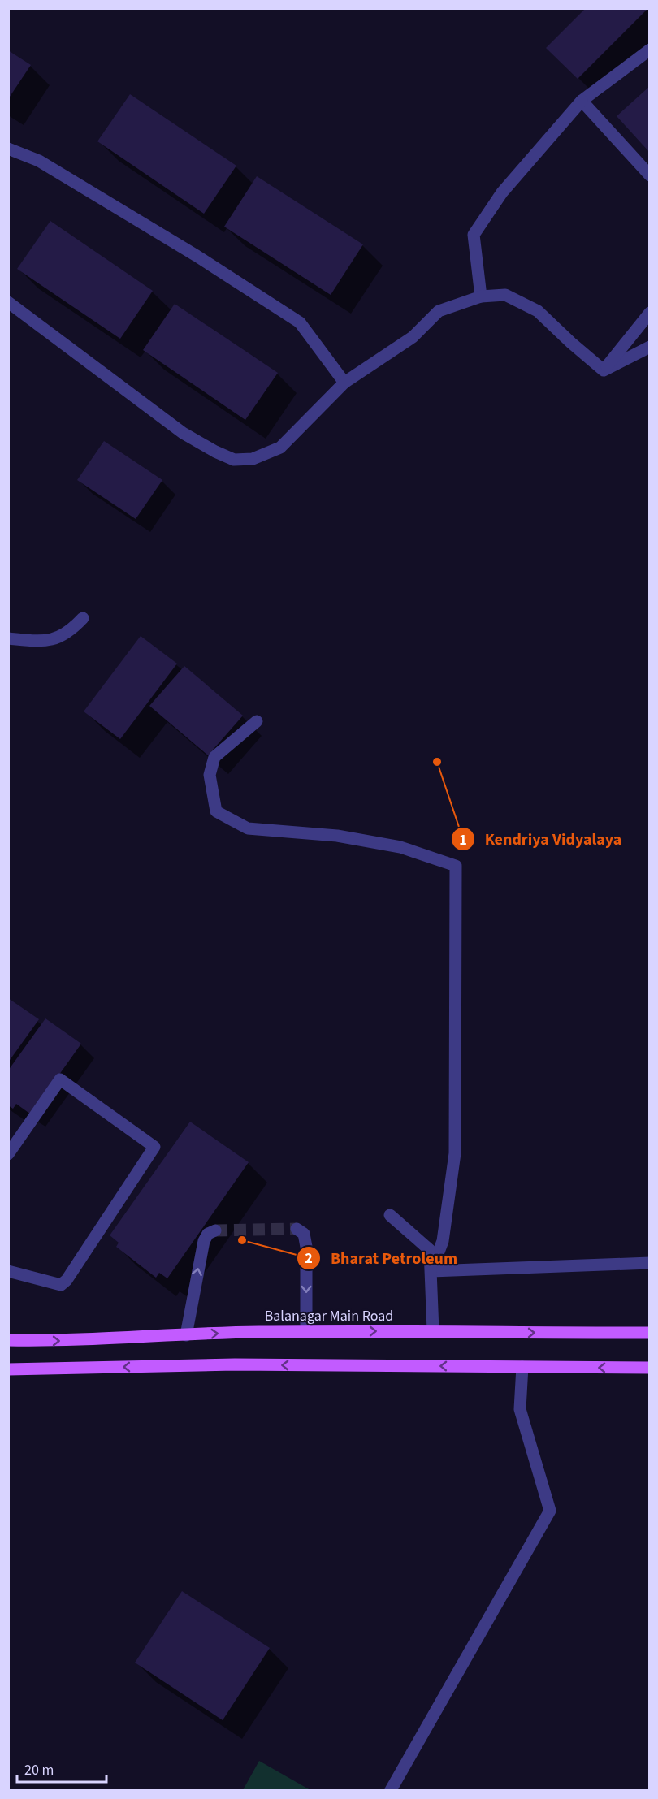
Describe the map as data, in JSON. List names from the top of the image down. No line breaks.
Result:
{"streets":{"main road":["Balanagar Main Road"]},"places":["Kendriya Vidyalaya","Bharat Petroleum"],"scale_bar":"20 m"}
